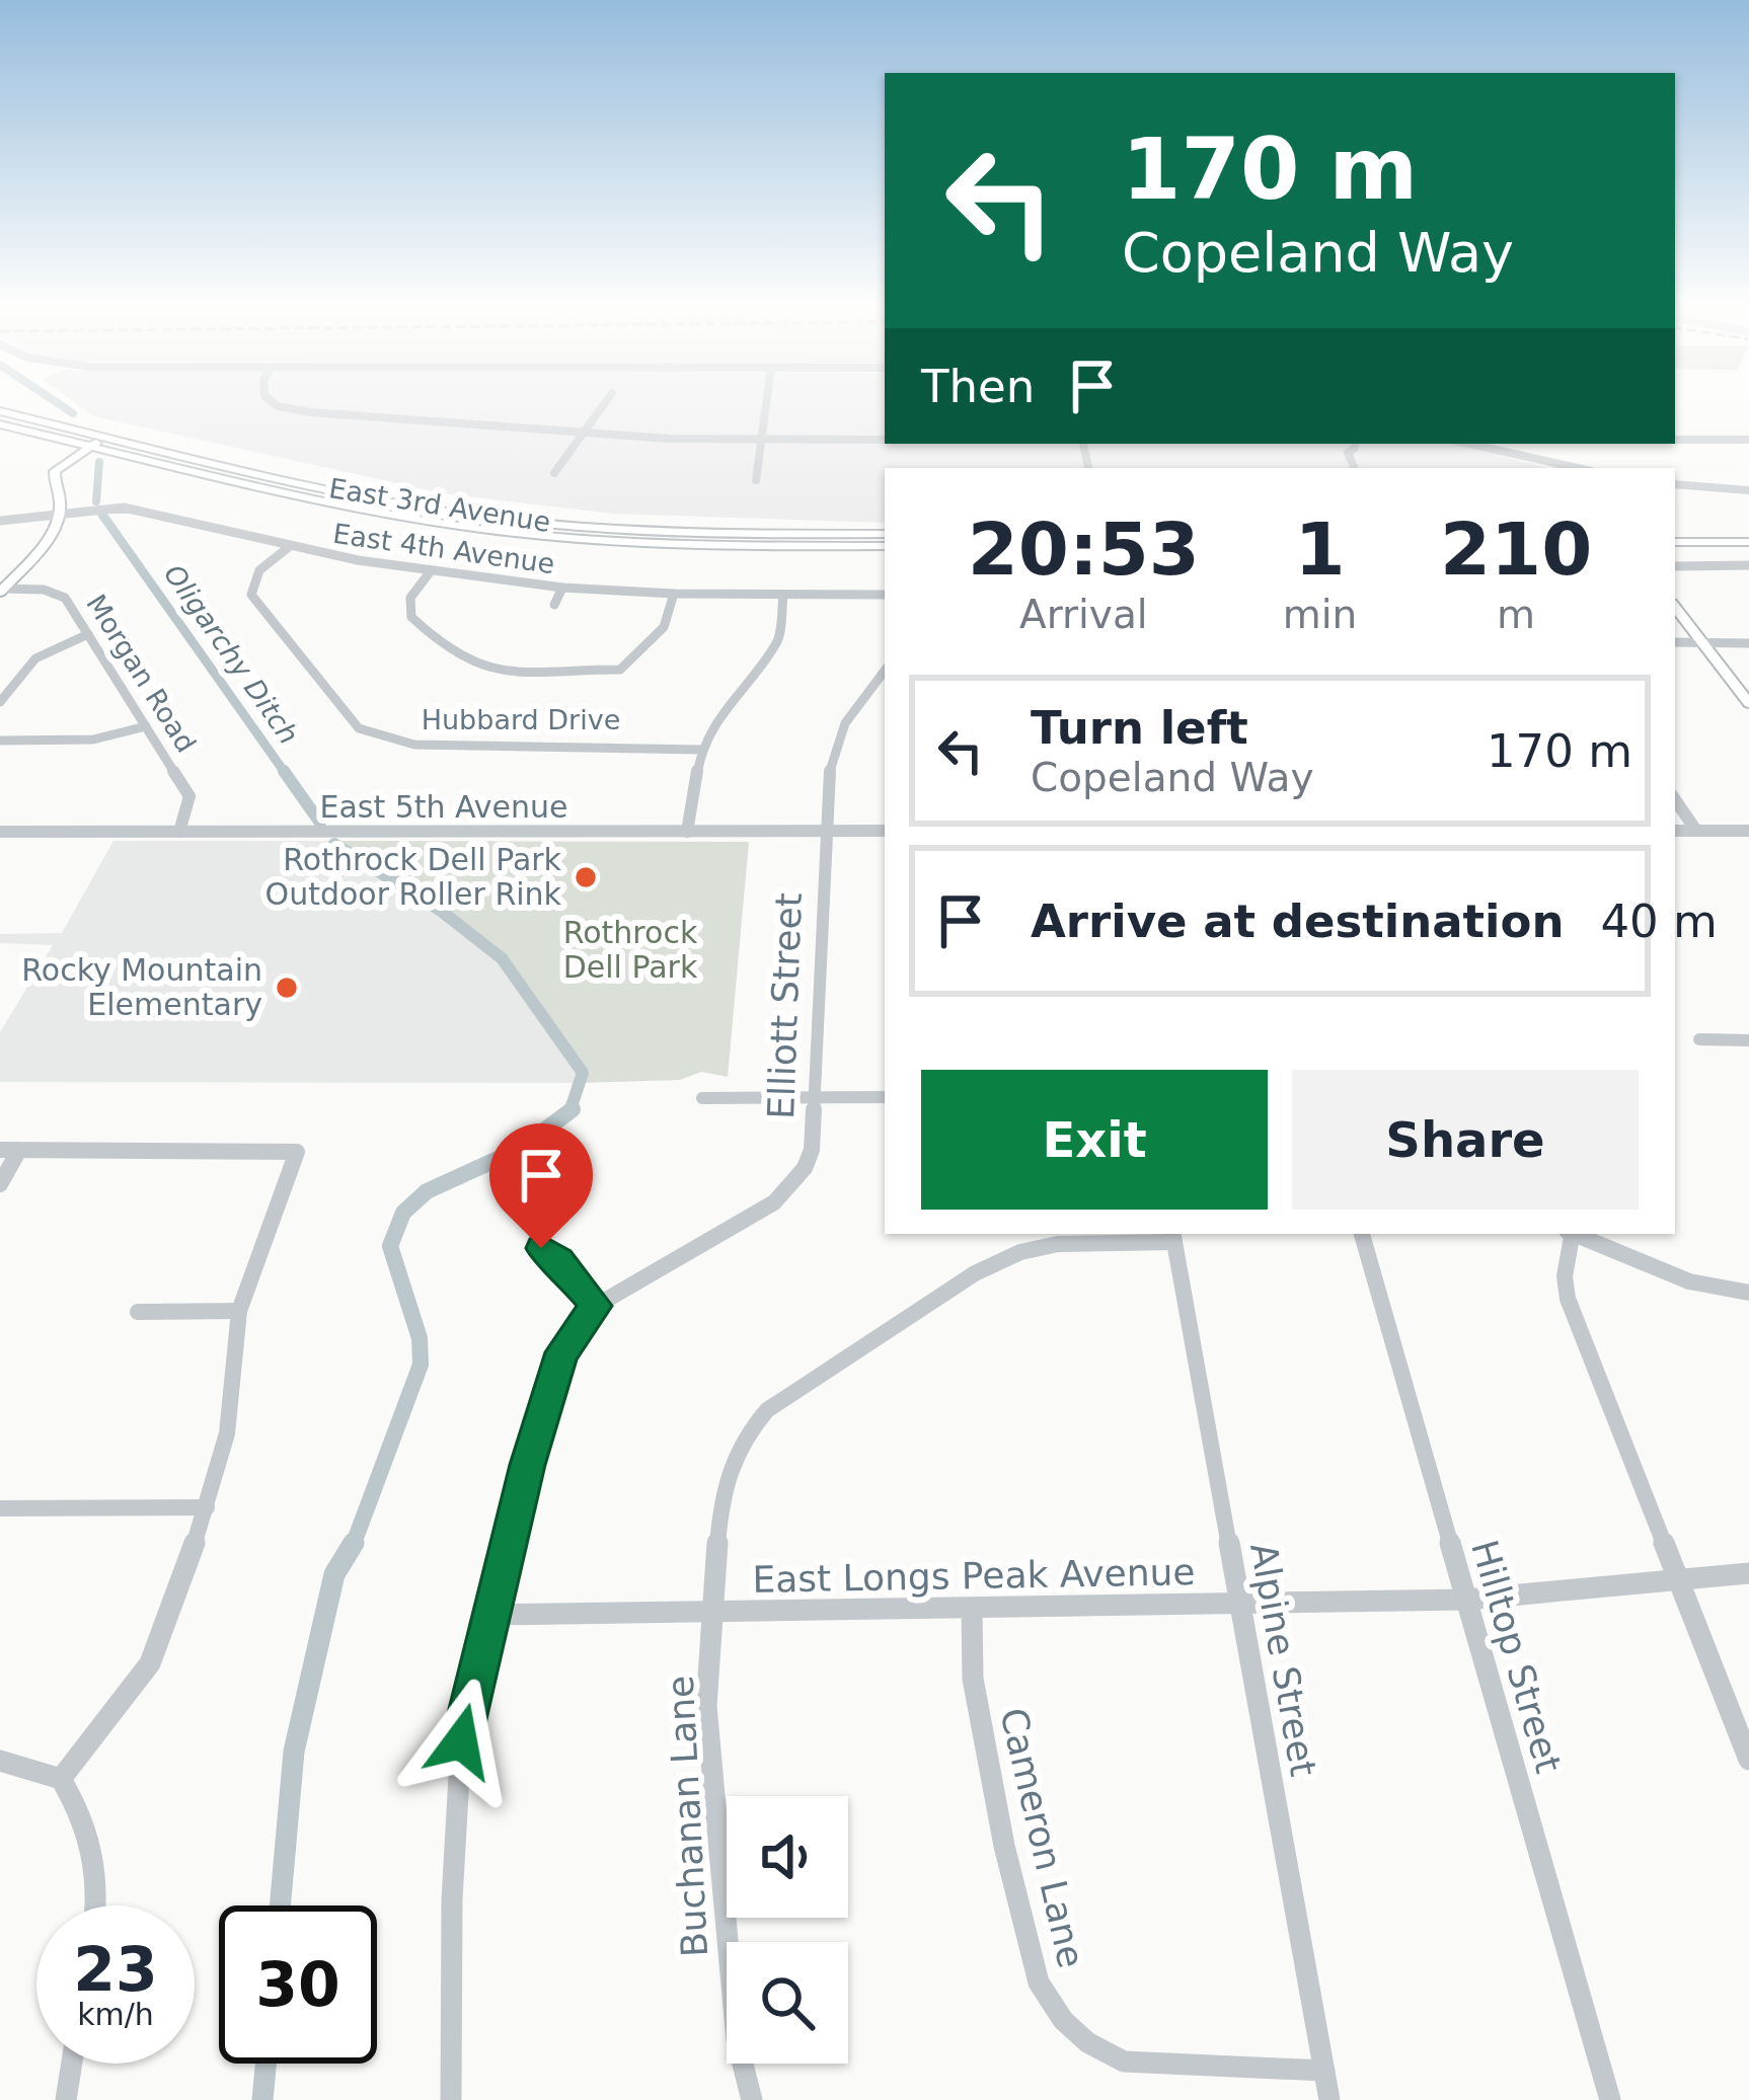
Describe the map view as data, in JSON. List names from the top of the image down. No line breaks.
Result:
{"streets":{"main road":["East 3rd Avenue"],"street":["East 4th Avenue","Morgan Road","Hubbard Drive","East 5th Avenue","Elliott Street","East Longs Peak Avenue","Hilltop Street","Alpine Street","Buchanan Lane","Cameron Lane"]},"crossings":[["East 4th Avenue","Hubbard Drive"],["Morgan Road","East 5th Avenue"],["East 5th Avenue","Elliott Street"],["Elliott Street","East Longs Peak Avenue"],["East Longs Peak Avenue","Hilltop Street"],["East Longs Peak Avenue","Alpine Street"],["East Longs Peak Avenue","Buchanan Lane"],["East Longs Peak Avenue","Cameron Lane"],["Alpine Street","Buchanan Lane"],["Alpine Street","Cameron Lane"]],"water":["Oligarchy Ditch"],"parks":["Rothrock Dell Park"],"places":["Rothrock Dell Park Outdoor Roller Rink","Rocky Mountain Elementary"],"page":{"turn":["170 m","Copeland Way"],"then":"Then","eta":["20:53","Arrival","1","min","210","m"],"list":[{"name":"Turn left","note":"Copeland Way","value":"170 m"},{"name":"Arrive at destination","value":"40 m"}],"buttons":["Exit","Share"],"speed":"23 km/h","limit":"30"}}
